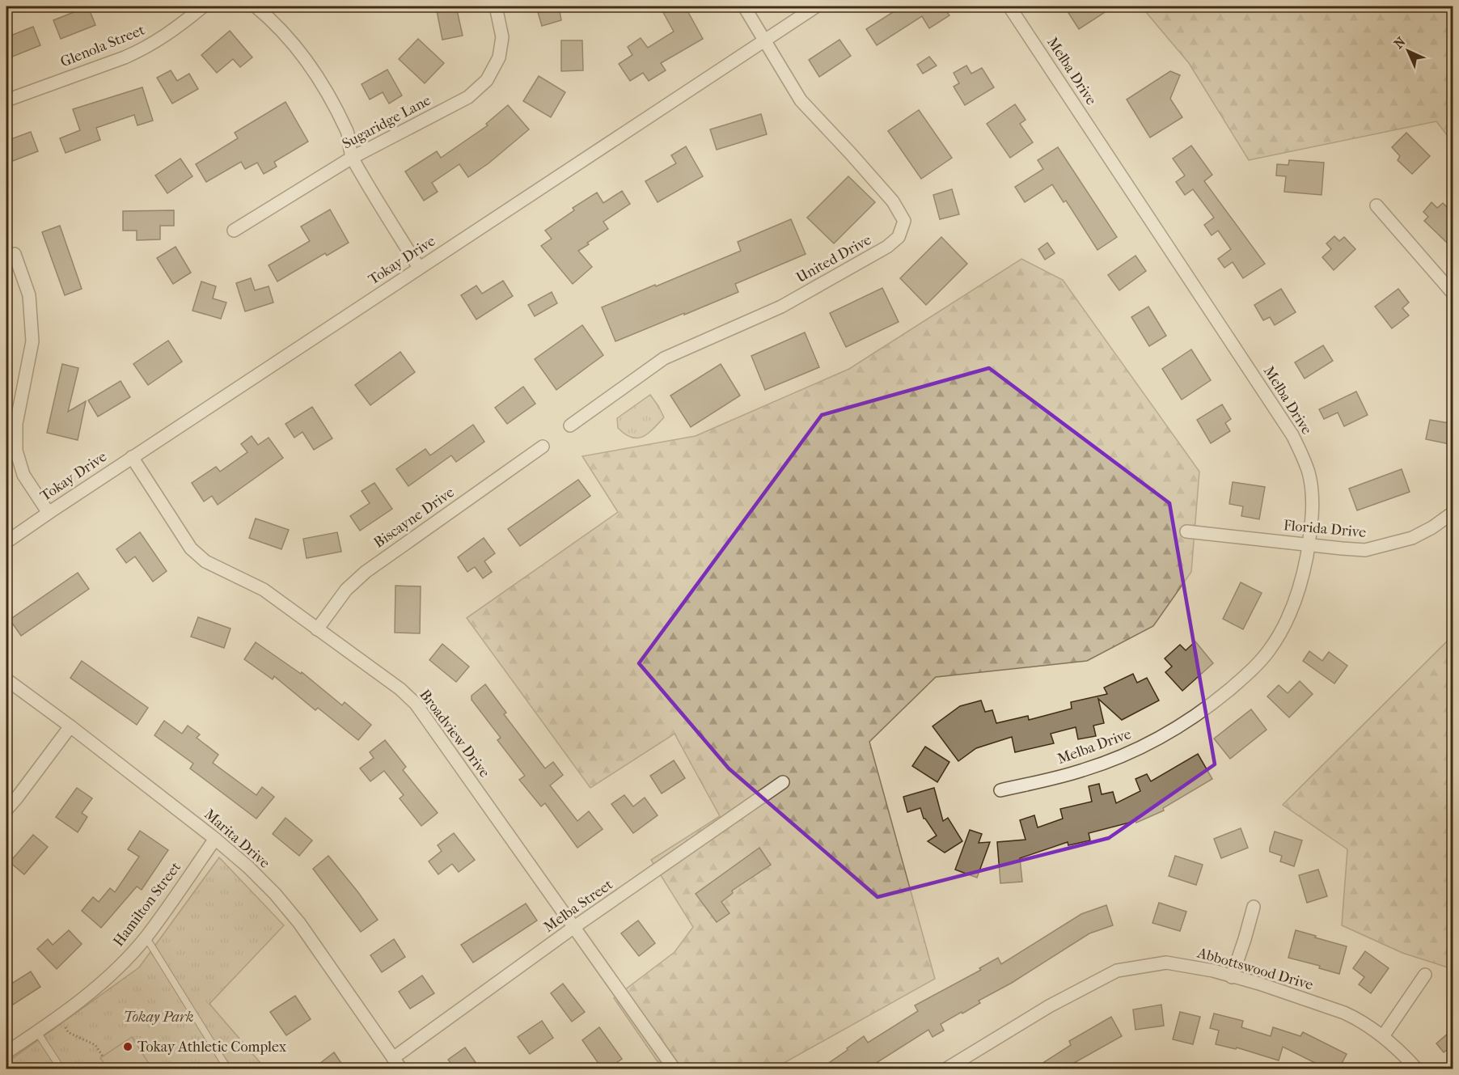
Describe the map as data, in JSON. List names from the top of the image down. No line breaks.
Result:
{"streets":{"street":["Glenola Street","Melba Drive","Sugaridge Lane","United Drive","Tokay Drive","Biscayne Drive","Florida Drive","Broadview Drive","Marita Drive","Hamilton Street","Melba Street","Abbottswood Drive"]},"crossings":[["Melba Drive","Florida Drive"],["United Drive","Tokay Drive"],["Tokay Drive","Broadview Drive"],["Biscayne Drive","Broadview Drive"],["Broadview Drive","Melba Street"],["Marita Drive","Hamilton Street"],["Marita Drive","Melba Street"]],"parks":["Tokay Park"],"places":["Tokay Athletic Complex"],"north":"top left"}
